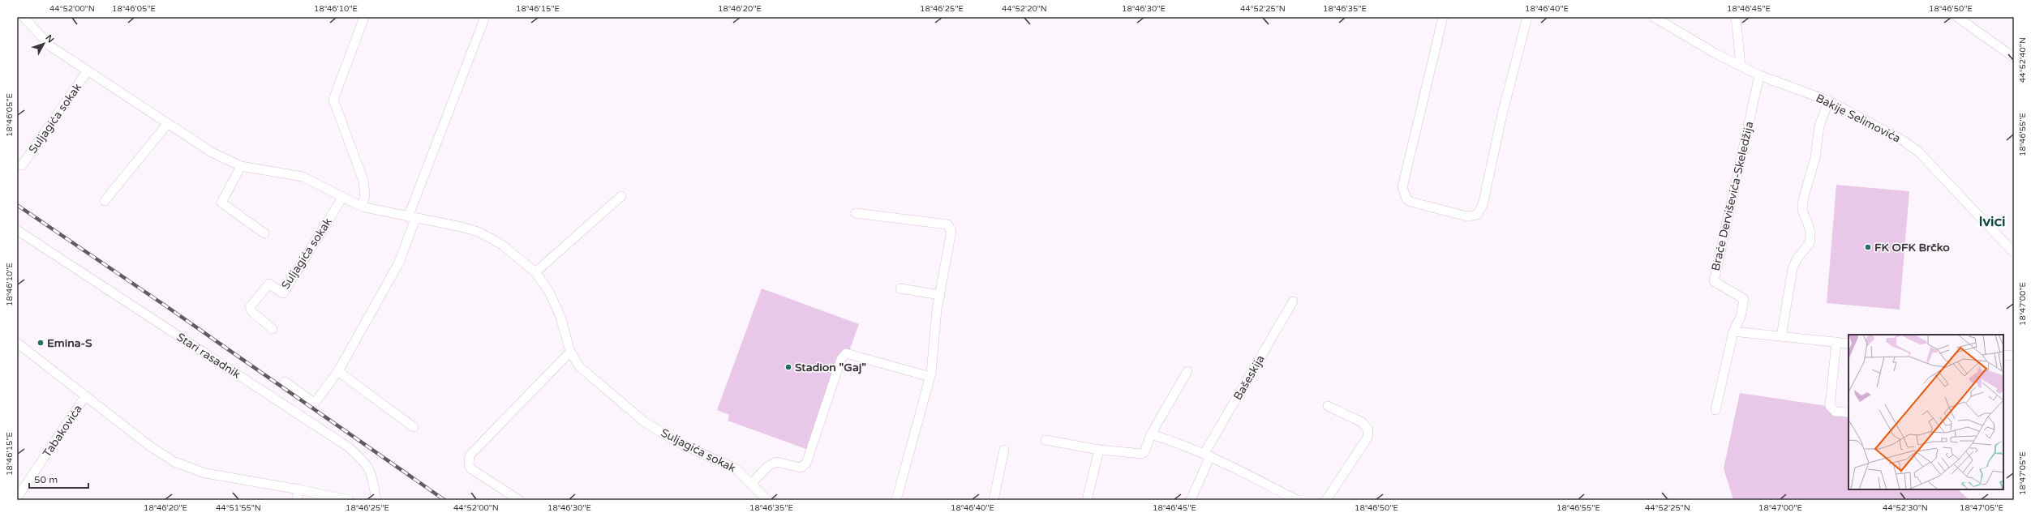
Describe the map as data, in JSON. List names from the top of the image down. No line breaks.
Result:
{"streets":{"street":["Suljagića sokak","Bakije Selimovića","Braće Derviševića-Skeledžija","Stari rasadnik","Bašeskija","Tabakovića"]},"crossings":[["Bakije Selimovića","Braće Derviševića-Skeledžija"]],"districts":["Ivici"],"places":["FK OFK Brčko","Emina-S","Stadion \"Gaj\""],"scale_bar":"50 m","north":"top right","coordinates":["44°52'00\"N","18°46'05\"E","18°46'10\"E","18°46'15\"E","18°46'20\"E","18°46'25\"E","44°52'20\"N","18°46'30\"E","44°52'25\"N","18°46'35\"E","18°46'40\"E","18°46'45\"E","18°46'50\"E","44°52'40\"N","18°46'55\"E","18°47'00\"E","18°47'05\"E","44°51'55\"N","44°52'30\"N"]}
